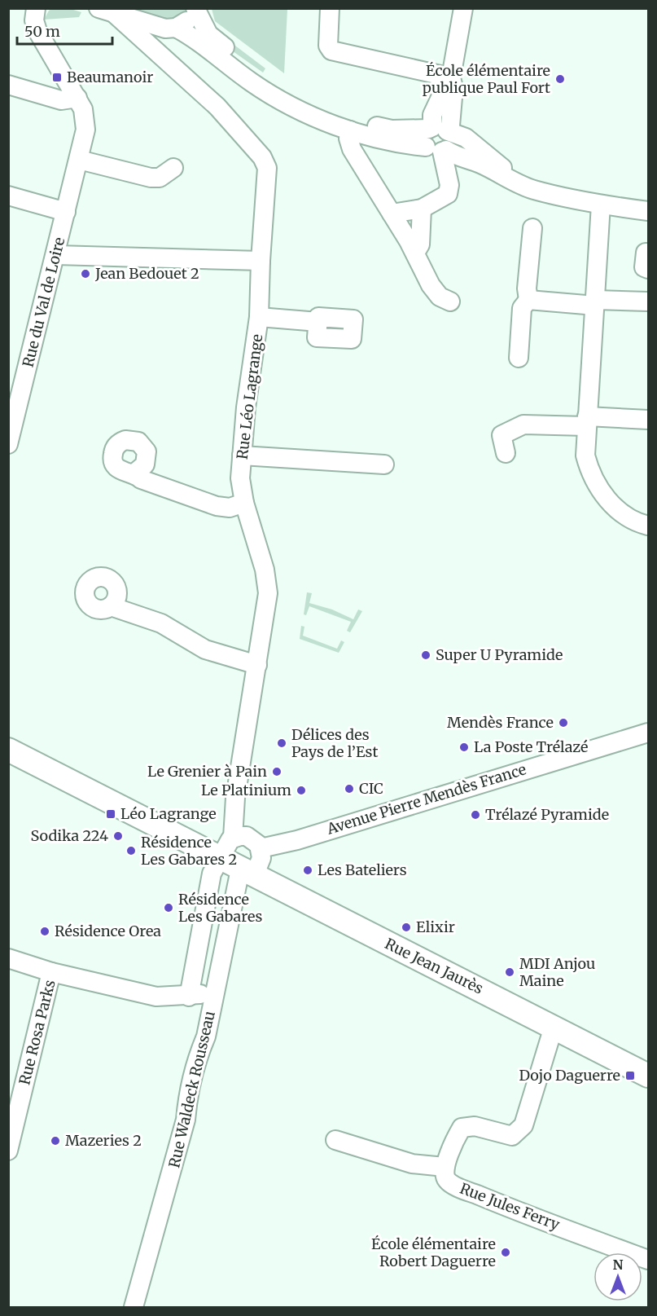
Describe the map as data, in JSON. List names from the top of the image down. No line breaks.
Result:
{"streets":{"main road":["Rue Jean Jaurès"],"street":["Rue du Val de Loire","Rue Léo Lagrange","Avenue Pierre Mendès France","Rue Rosa Parks","Rue Waldeck Rousseau","Rue Jules Ferry"]},"crossings":[["Rue Léo Lagrange","Avenue Pierre Mendès France"],["Rue Léo Lagrange","Rue Jean Jaurès"],["Rue Léo Lagrange","Rue Waldeck Rousseau"],["Avenue Pierre Mendès France","Rue Jean Jaurès"],["Avenue Pierre Mendès France","Rue Waldeck Rousseau"],["Rue Jean Jaurès","Rue Waldeck Rousseau"]],"places":{"transit":["Beaumanoir","Léo Lagrange","Dojo Daguerre"],"other":["École élémentaire publique Paul Fort","Jean Bedouet 2","Super U Pyramide","Mendès France","Délices des Pays de l’Est","La Poste Trélazé","Le Grenier à Pain","CIC","Le Platinium","Trélazé Pyramide","Sodika 224","Résidence Les Gabares 2","Les Bateliers","Résidence Les Gabares","Elixir","Résidence Orea","MDI Anjou Maine","Mazeries 2","École élémentaire Robert Daguerre"]},"scale_bar":"50 m","north":"top"}
